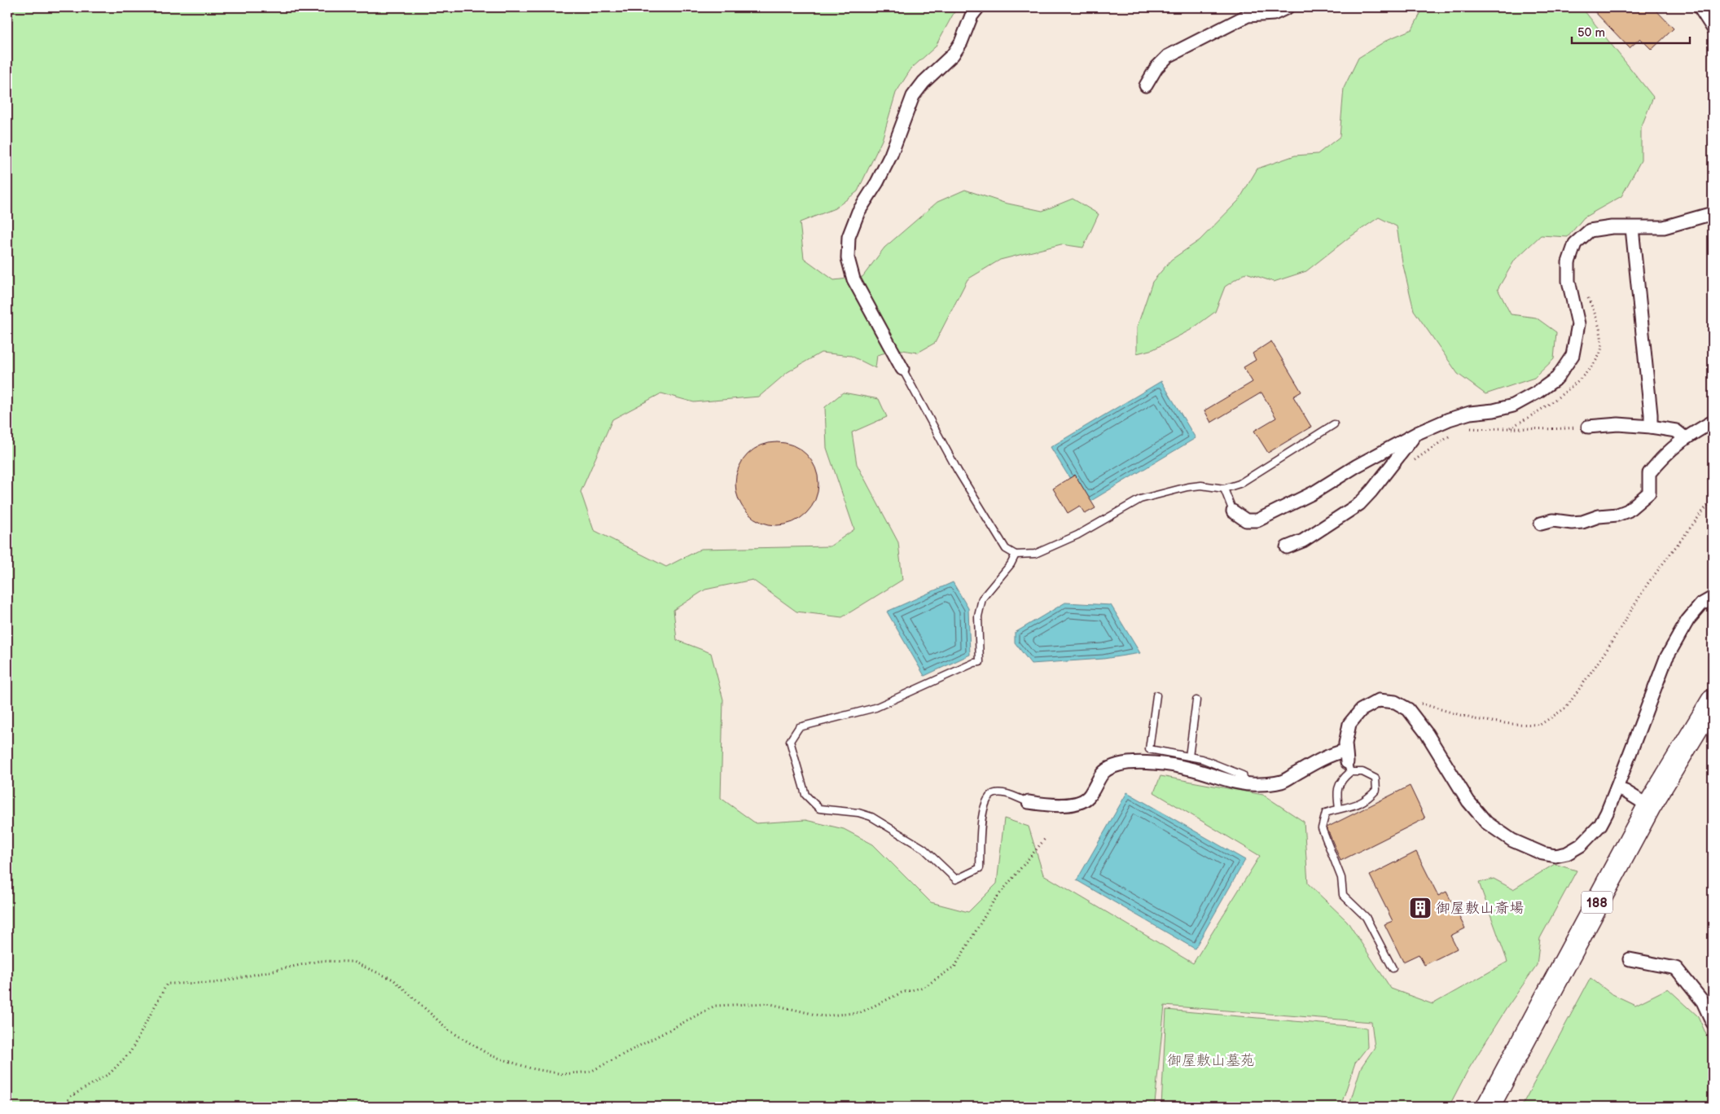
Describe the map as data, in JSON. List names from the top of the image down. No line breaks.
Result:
{"streets":{"highway":["188"]},"parks":["御屋敷山墓苑"],"places":{"building":["御屋敷山斎場"]},"scale_bar":"50 m"}
